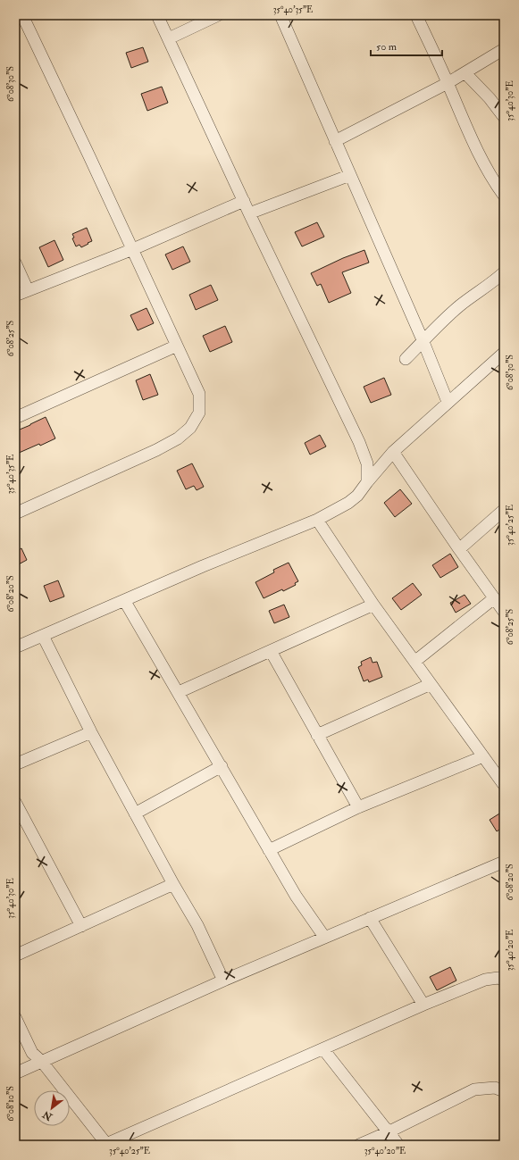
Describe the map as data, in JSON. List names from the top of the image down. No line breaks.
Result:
{"scale_bar":"50 m","north":"bottom left","coordinates":["35°40'35\"E","6°08'30\"S","35°40'30\"E","6°08'25\"S","35°40'25\"E","6°08'20\"S","35°40'20\"E","6°08'10\"S"]}
